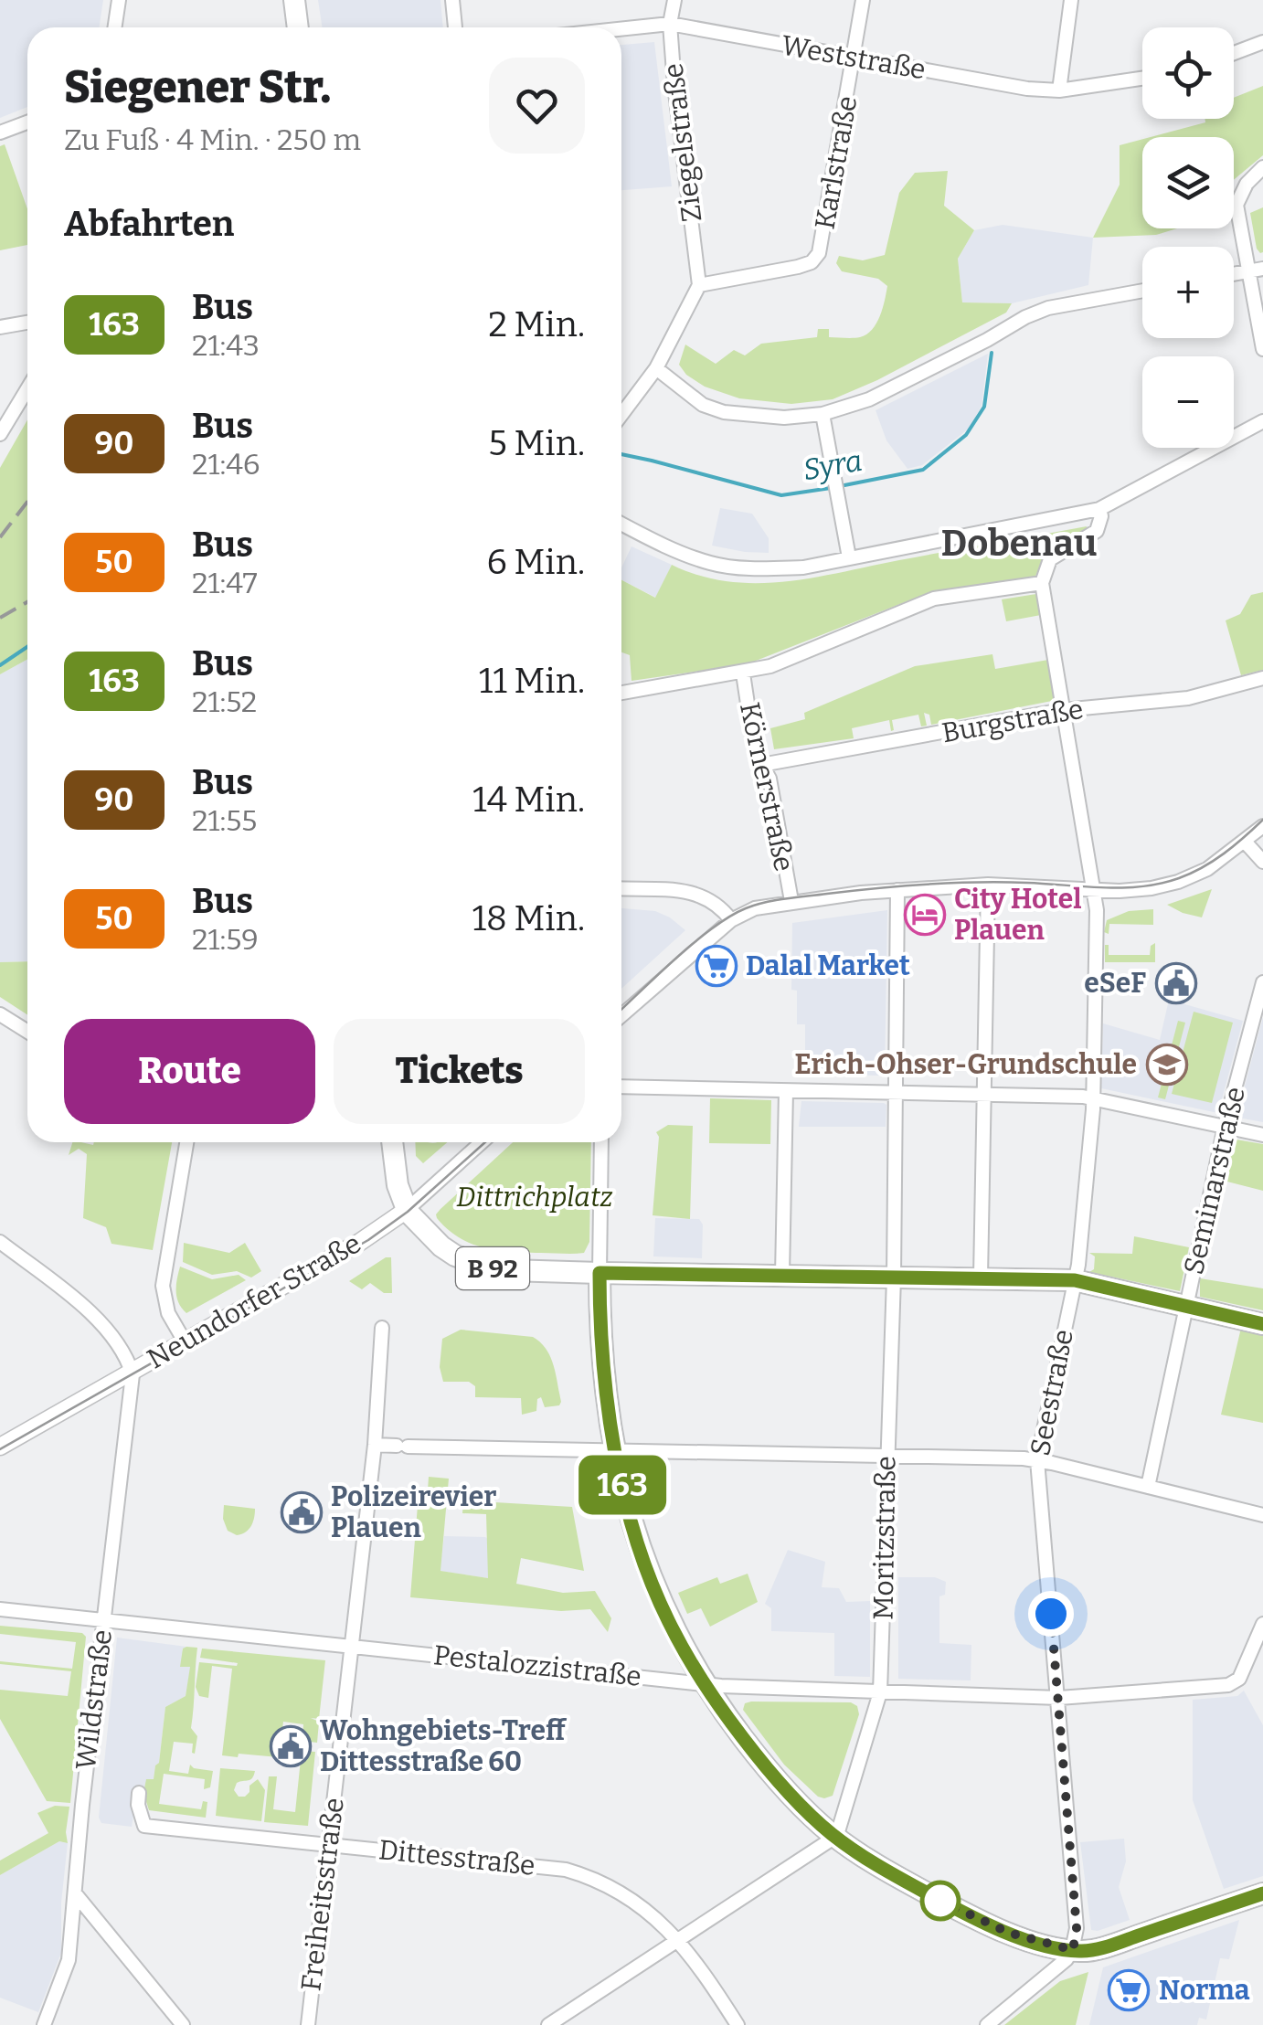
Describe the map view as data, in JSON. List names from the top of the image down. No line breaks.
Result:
{"streets":{"main road":["B 92"],"street":["Weststraße","Ziegelstraße","Karlstraße","Burgstraße","Körnerstraße","Seminarstraße","Neundorfer Straße","Seestraße","Moritzstraße","Pestalozzistraße","Wildstraße","Dittesstraße","Freiheitsstraße"]},"crossings":[["Weststraße","Ziegelstraße"],["Weststraße","Karlstraße"],["Ziegelstraße","Karlstraße"],["Burgstraße","Körnerstraße"],["Burgstraße","Seestraße"],["Seminarstraße","B 92"],["B 92","Neundorfer Straße"],["B 92","Seestraße"],["B 92","Moritzstraße"],["Neundorfer Straße","Wildstraße"],["Seestraße","Pestalozzistraße"],["Moritzstraße","Pestalozzistraße"],["Pestalozzistraße","Wildstraße"],["Pestalozzistraße","Freiheitsstraße"],["Dittesstraße","Freiheitsstraße"]],"districts":["Dobenau"],"water":["Syra"],"parks":["Dittrichplatz"],"places":{"hotel":["City Hotel Plauen"],"supermarket":["Dalal Market","Norma"],"public building":["eSeF","Polizeirevier Plauen","Wohngebiets-Treff Dittesstraße 60"],"school or university":["Erich-Ohser-Grundschule"]},"lines":["bus line 163"],"page":{"on_map":"163","map_buttons":["+","−"],"heading":[["Siegener Str.","Zu Fuß · 4 Min. · 250 m"],"Abfahrten"],"list":[{"mark":"163","name":"Bus","note":"21:43","value":"2 Min."},{"mark":"90","name":"Bus","note":"21:46","value":"5 Min."},{"mark":"50","name":"Bus","note":"21:47","value":"6 Min."},{"mark":"163","name":"Bus","note":"21:52","value":"11 Min."},{"mark":"90","name":"Bus","note":"21:55","value":"14 Min."},{"mark":"50","name":"Bus","note":"21:59","value":"18 Min."}],"buttons":["Route","Tickets"]}}
